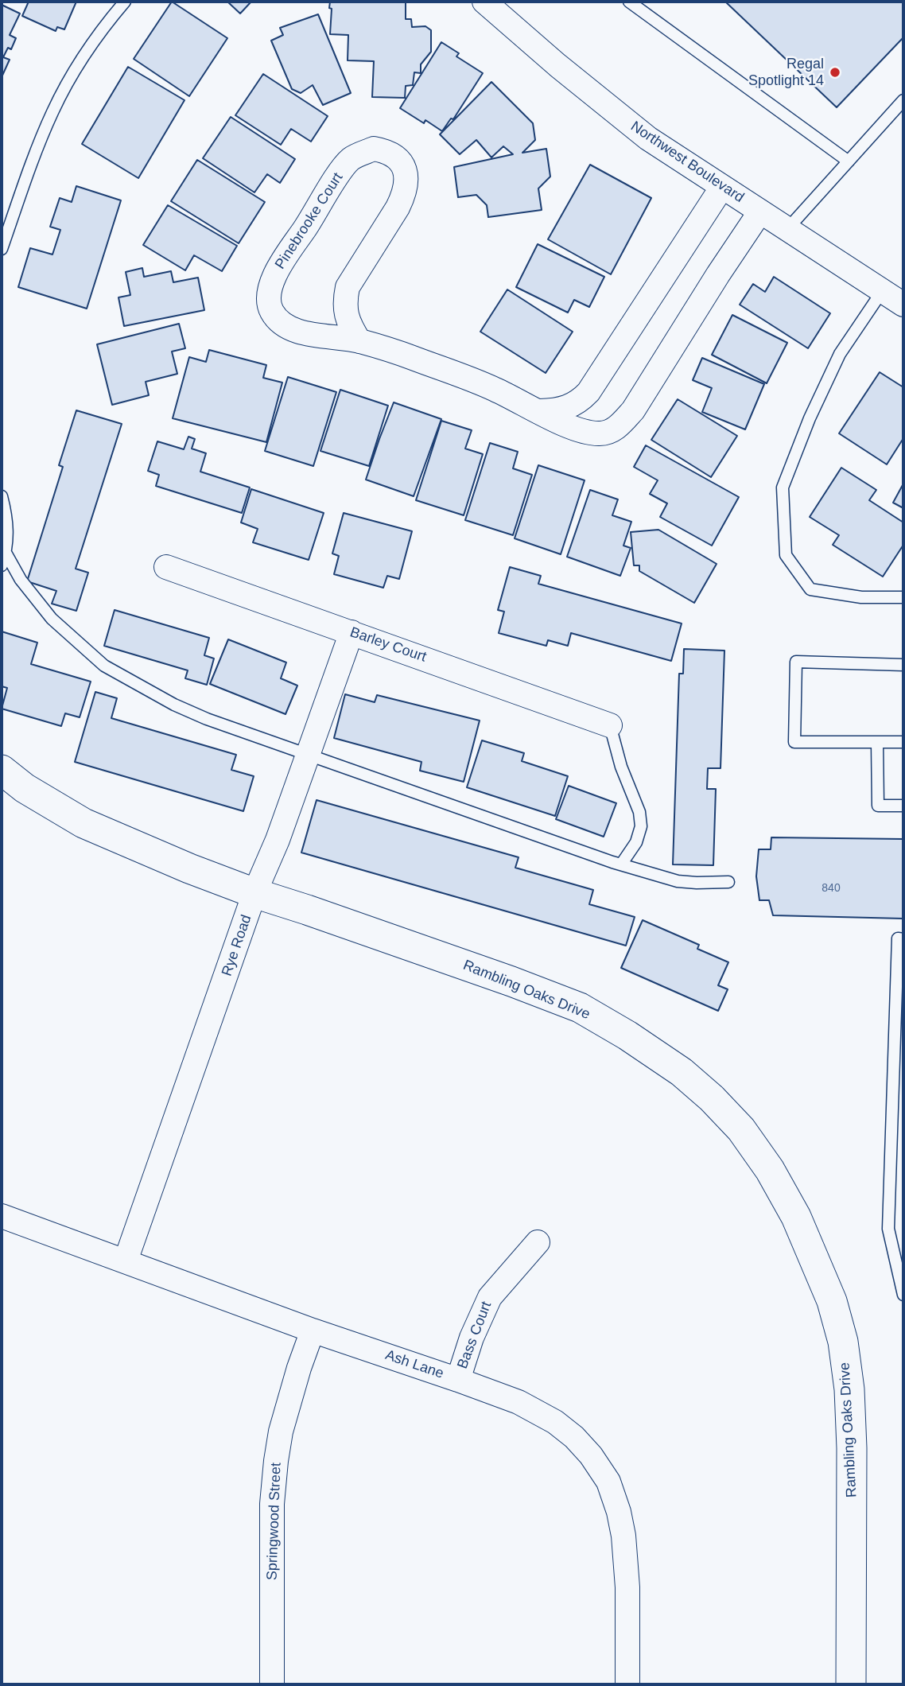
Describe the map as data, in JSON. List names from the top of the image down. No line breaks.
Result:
{"streets":{"street":["Northwest Boulevard","Pinebrooke Court","Barley Court","Rye Road","Rambling Oaks Drive","Bass Court","Ash Lane","Springwood Street"]},"crossings":[["Northwest Boulevard","Pinebrooke Court"],["Barley Court","Rye Road"],["Rye Road","Rambling Oaks Drive"],["Rye Road","Ash Lane"],["Bass Court","Ash Lane"],["Ash Lane","Springwood Street"]],"places":["Regal Spotlight 14"],"house_numbers":["840"]}
